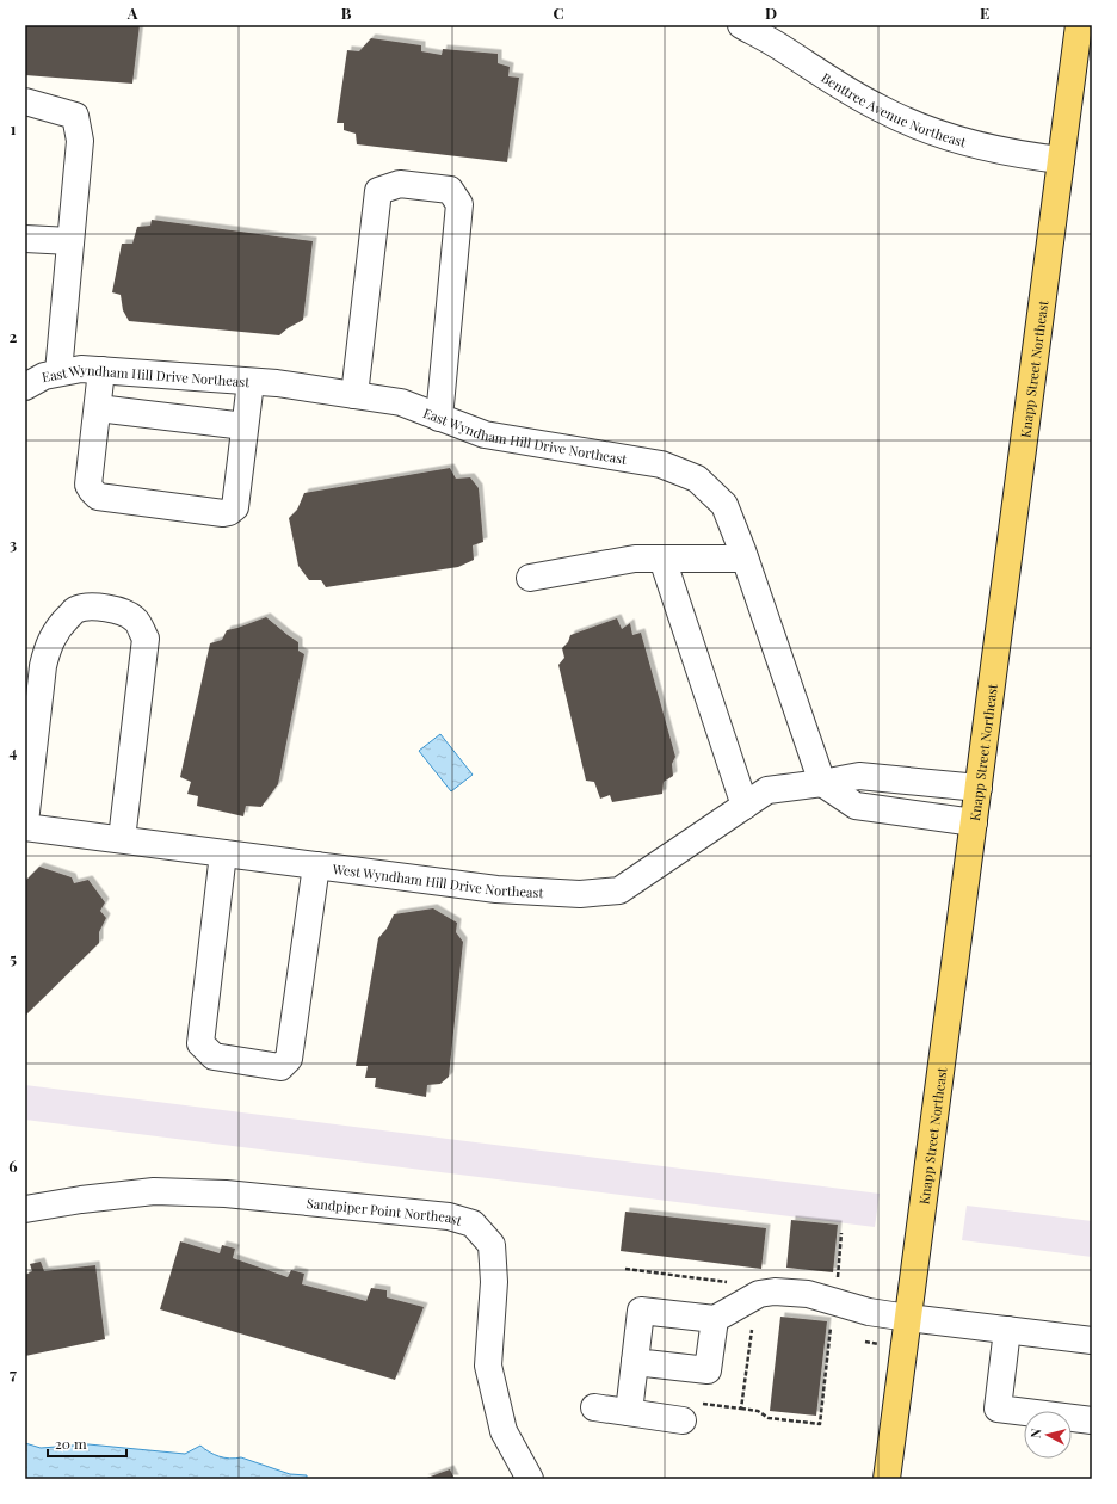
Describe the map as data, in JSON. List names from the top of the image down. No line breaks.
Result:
{"streets":{"main road":["Knapp Street Northeast"],"street":["Benttree Avenue Northeast","East Wyndham Hill Drive Northeast","West Wyndham Hill Drive Northeast","Sandpiper Point Northeast"]},"crossings":[["Benttree Avenue Northeast","Knapp Street Northeast"],["Knapp Street Northeast","West Wyndham Hill Drive Northeast"],["East Wyndham Hill Drive Northeast","West Wyndham Hill Drive Northeast"]],"scale_bar":"20 m","north":"left","grid":{"columns":["A","B","C","D","E"],"rows":["1","2","3","4","5","6","7"]}}
